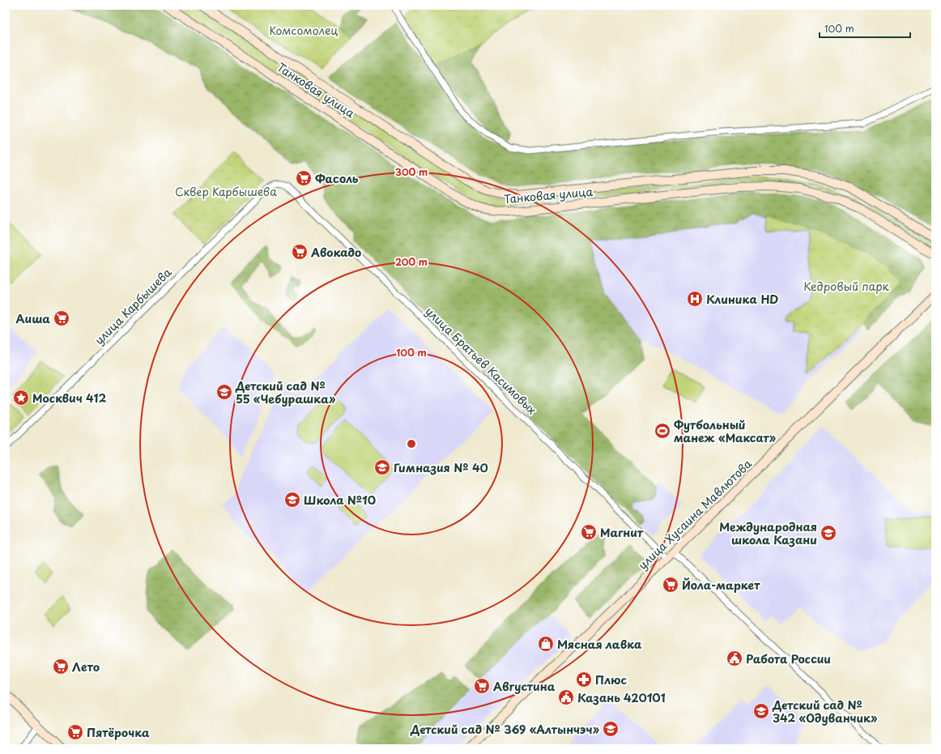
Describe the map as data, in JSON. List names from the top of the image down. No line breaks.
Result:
{"streets":{"main road":["Танковая улица","улица Хусаина Мавлютова"],"street":["улица Карбышева","улица Братьев Касимовых"]},"crossings":[["улица Карбышева","улица Братьев Касимовых"],["улица Братьев Касимовых","улица Хусаина Мавлютова"]],"parks":["Комсомолец","Сквер Карбышева","Кедровый парк"],"places":{"supermarket":["Фасоль","Авокадо","Аиша","Магнит","Йола-маркет","Лето","Августина","Пятёрочка"],"hospital":["Клиника HD"],"school or university":["Детский сад № 55 «Чебурашка»","Гимназия № 40","Школа №10","Международная школа Казани","Детский сад № 342 «Одуванчик»","Детский сад № 369 «Алтынчэч»"],"place":["Москвич 412"],"sports":["Футбольный манеж «Максат»"],"shop":["Мясная лавка"],"public building":["Работа России","Казань 420101"],"pharmacy":["Плюс"]},"scale_bar":"100 m","rings":["300 m","200 m","100 m"]}
